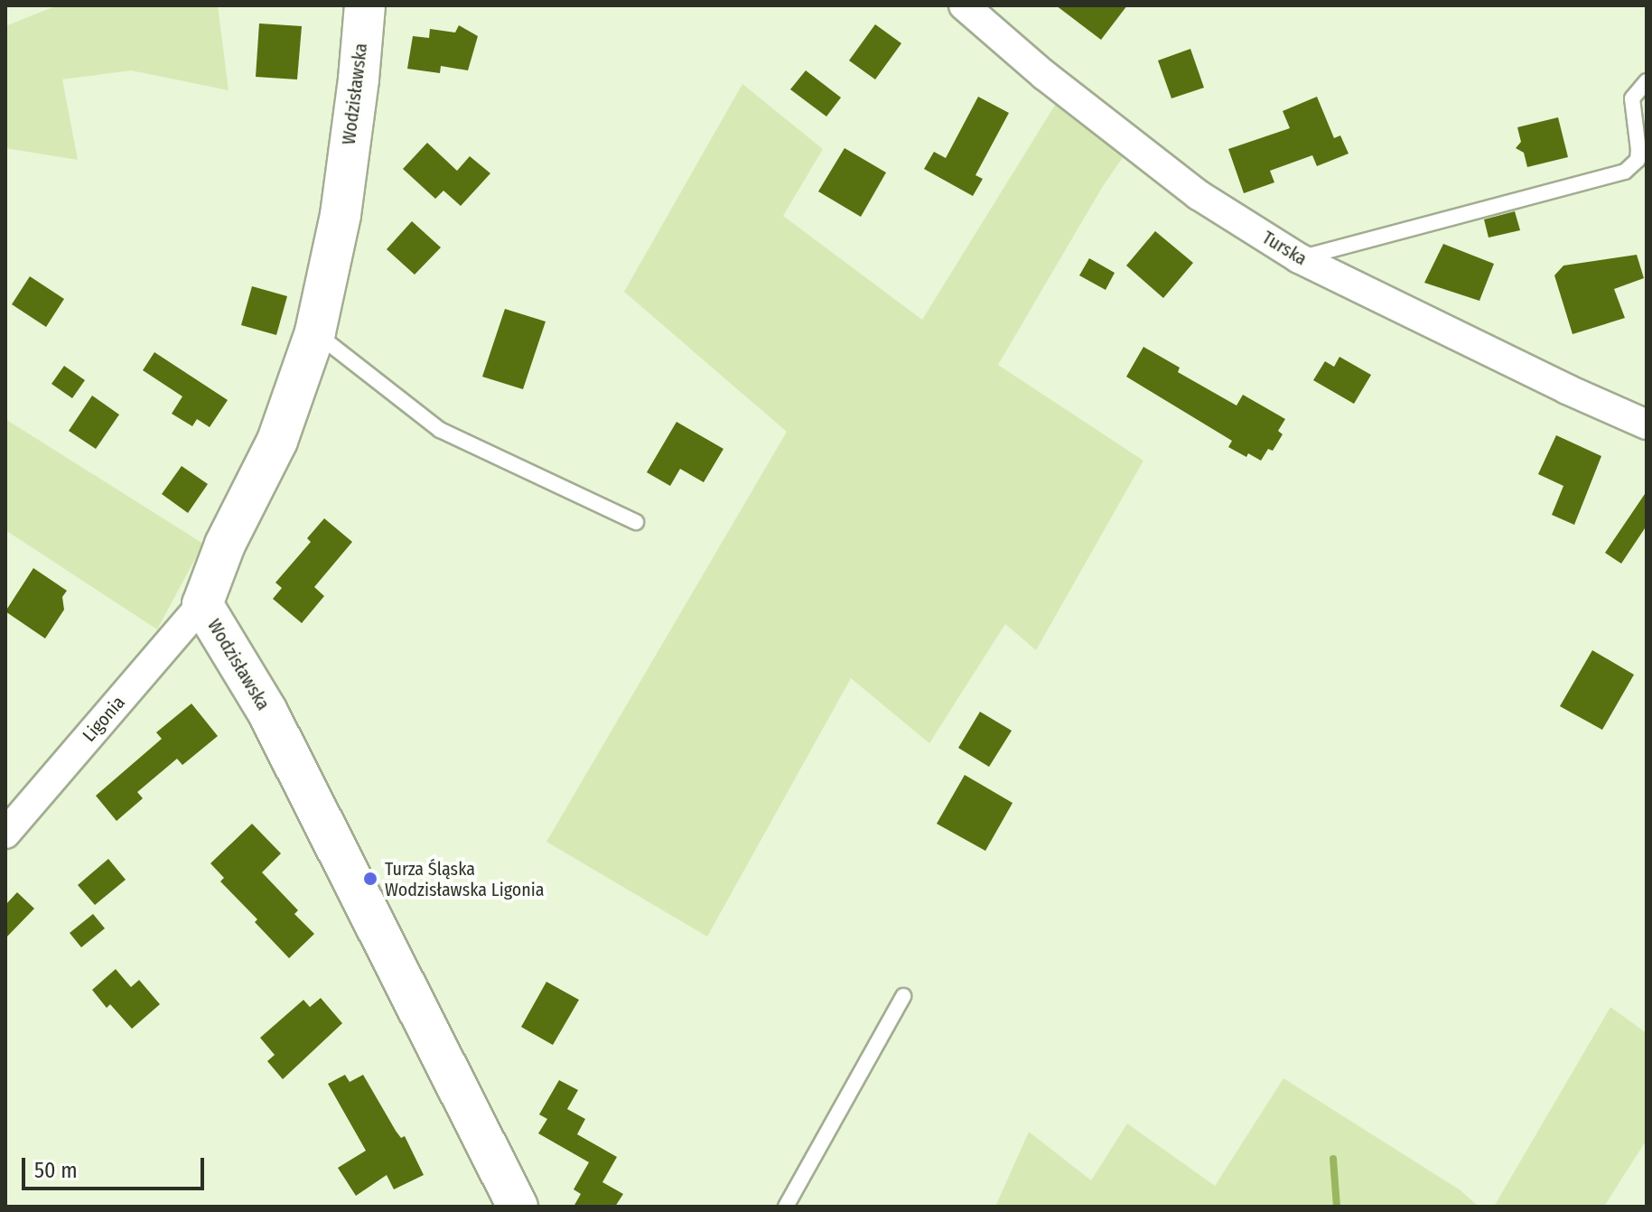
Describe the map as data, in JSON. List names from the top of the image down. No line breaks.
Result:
{"streets":{"street":["Wodzisławska","Turska","Ligonia"]},"crossings":[["Wodzisławska","Ligonia"]],"places":["Turza Śląska Wodzisławska Ligonia"],"scale_bar":"50 m"}
